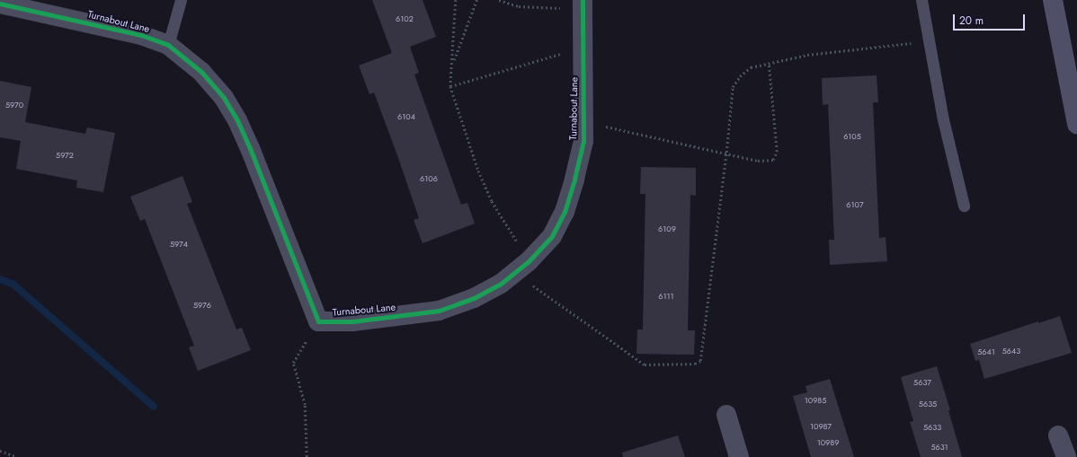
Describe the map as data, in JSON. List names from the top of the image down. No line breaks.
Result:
{"streets":{"street":["Turnabout Lane"]},"house_numbers":["6102","5970","6104","6105","5972","6106","6107","6109","5974","6111","5976","5643","5641","5637","10985","5635","10987","5633","10989","5631"],"scale_bar":"20 m"}
